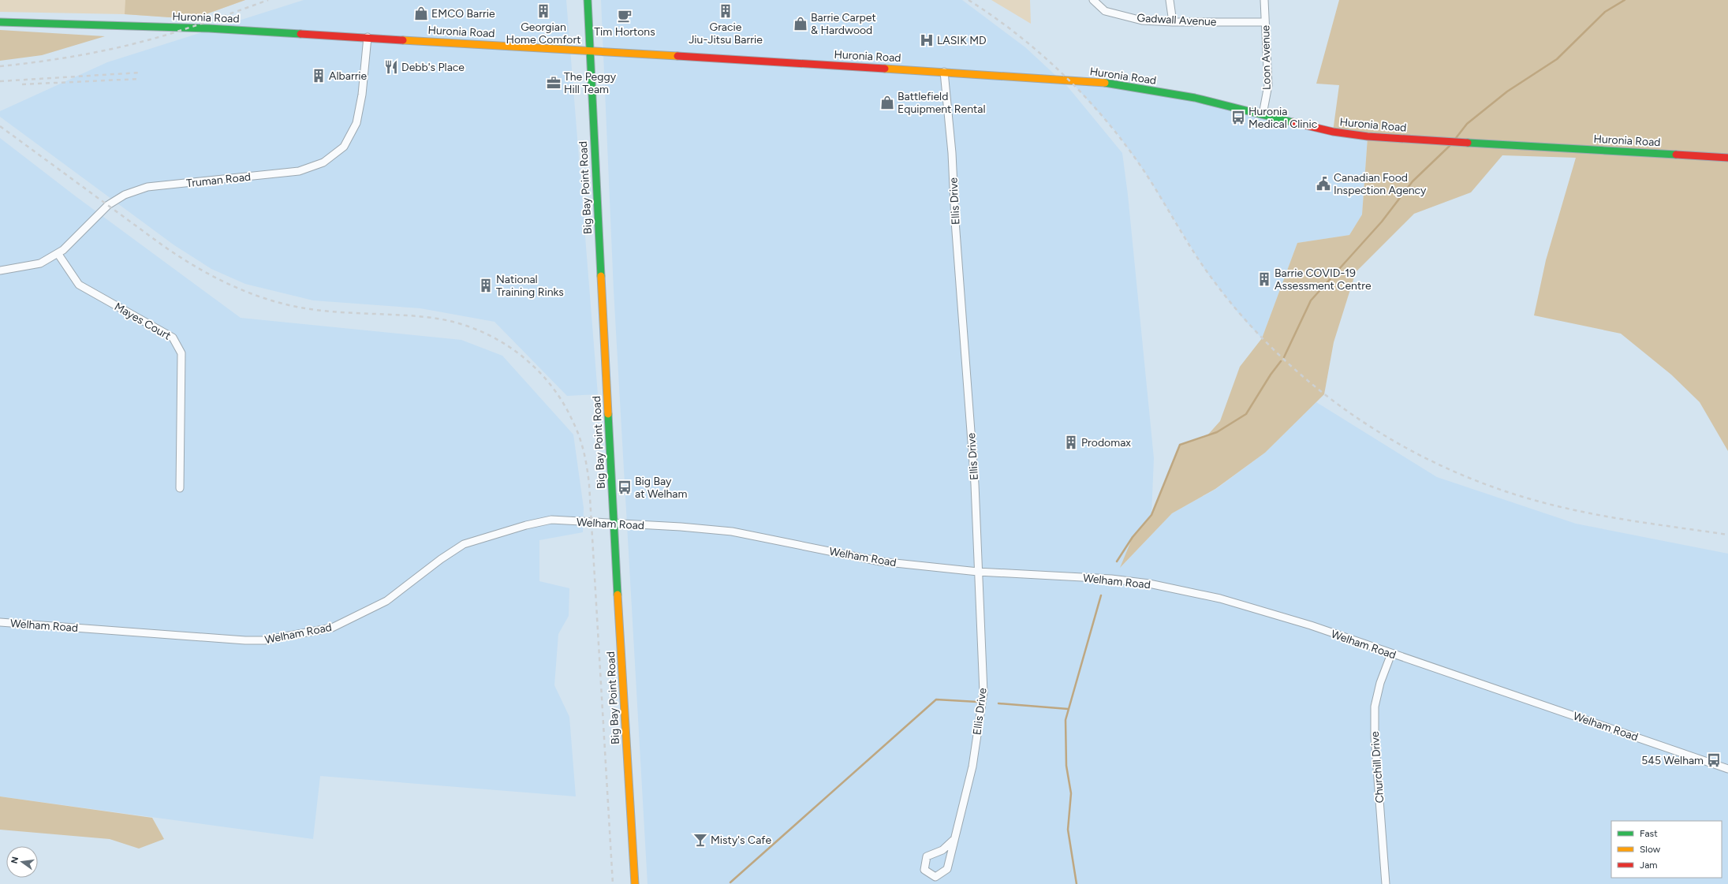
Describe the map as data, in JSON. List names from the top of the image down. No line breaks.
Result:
{"streets":{"main road":["Huronia Road","Big Bay Point Road"],"street":["Gadwall Avenue","Loon Avenue","Truman Road","Ellis Drive","Mayes Court","Welham Road","Churchill Drive"]},"crossings":[["Huronia Road","Loon Avenue"],["Huronia Road","Truman Road"],["Huronia Road","Big Bay Point Road"],["Huronia Road","Ellis Drive"],["Gadwall Avenue","Loon Avenue"],["Truman Road","Mayes Court"],["Big Bay Point Road","Welham Road"],["Ellis Drive","Welham Road"],["Welham Road","Churchill Drive"]],"places":{"building":["Georgian Home Comfort","Gracie Jiu-Jitsu Barrie","Albarrie","Barrie COVID-19 Assessment Centre","National Training Rinks","Prodomax"],"shop":["EMCO Barrie","Barrie Carpet & Hardwood","Battlefield Equipment Rental"],"cafe":["Tim Hortons"],"hospital":["LASIK MD"],"restaurant":["Debb's Place"],"office":["The Peggy Hill Team"],"bus stop":["Huronia Medical Clinic","Big Bay at Welham","545 Welham"],"public building":["Canadian Food Inspection Agency"],"bar":["Misty's Cafe"]},"legend":["Fast","Slow","Jam"],"north":"left"}
